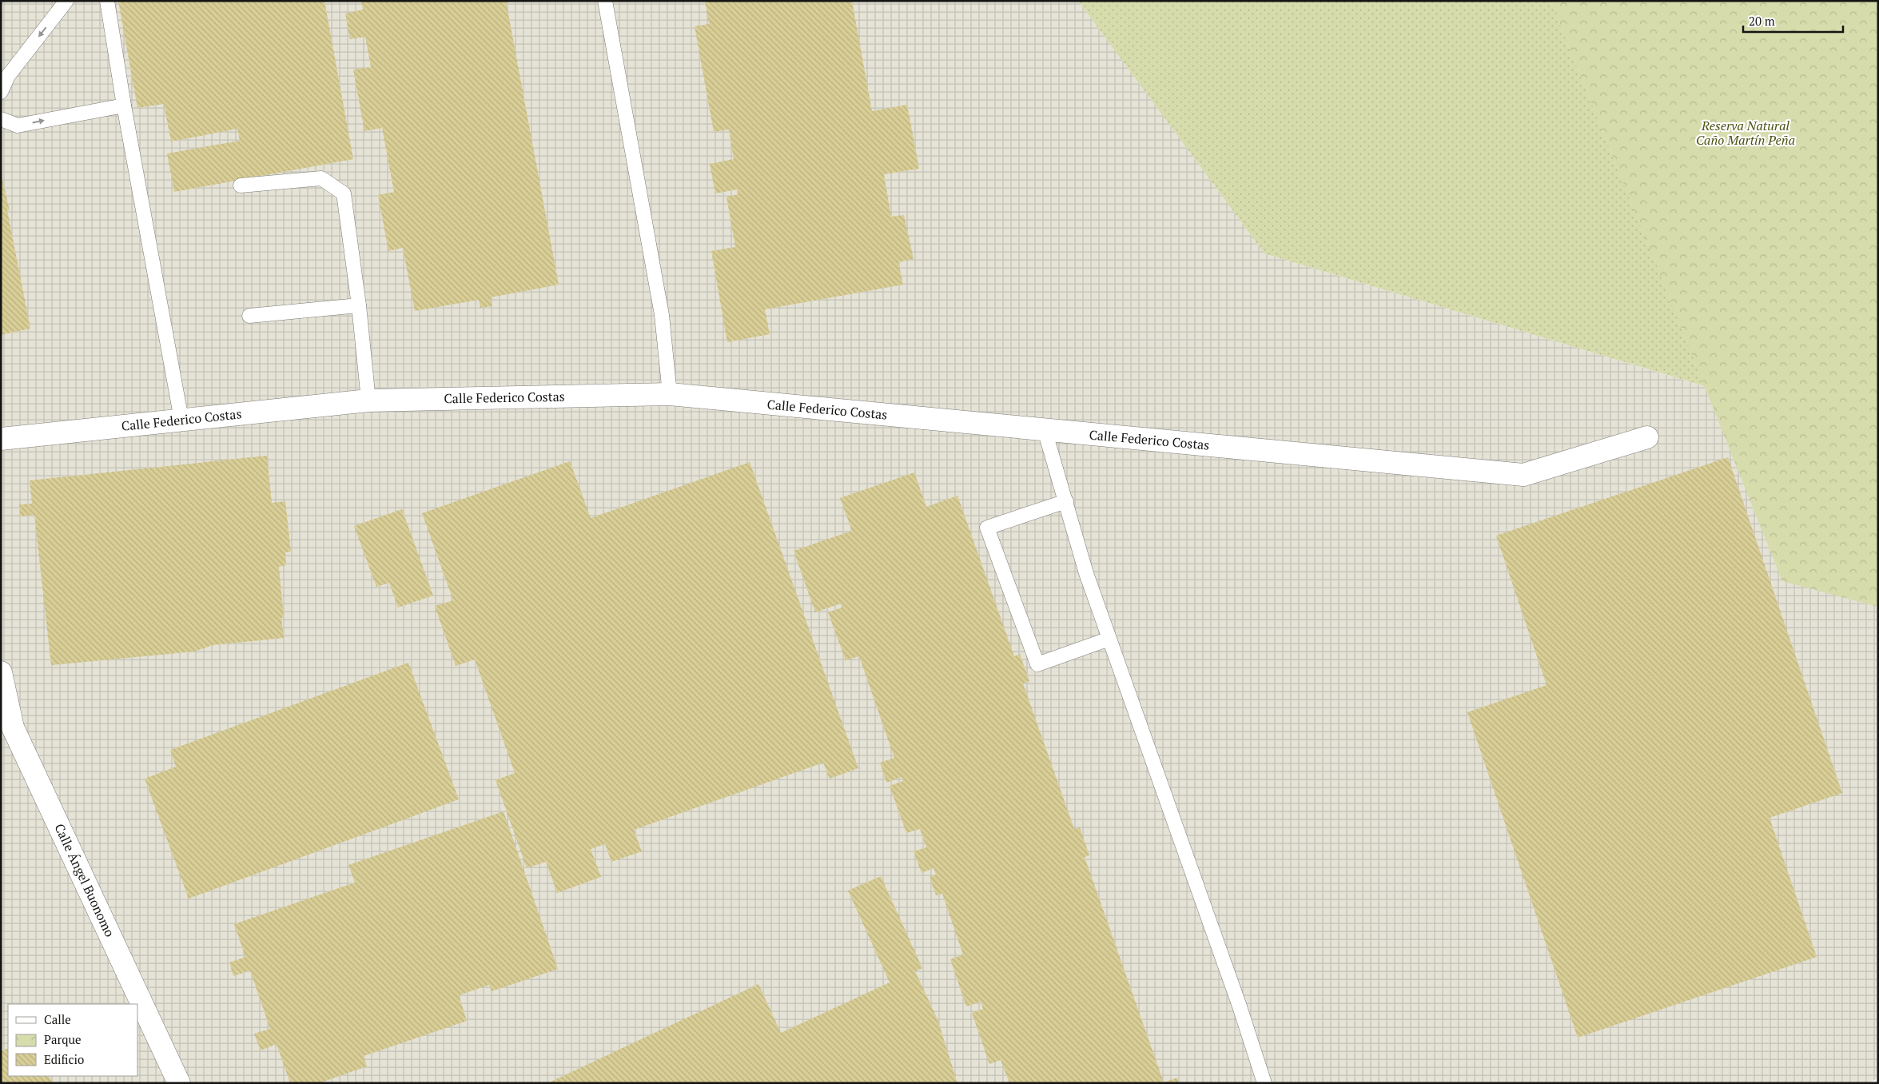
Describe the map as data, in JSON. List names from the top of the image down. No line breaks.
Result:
{"streets":{"street":["Calle Federico Costas","Calle Ángel Buonomo"]},"parks":["Reserva Natural Caño Martín Peña"],"legend":["Calle","Parque","Edificio"],"scale_bar":"20 m"}
